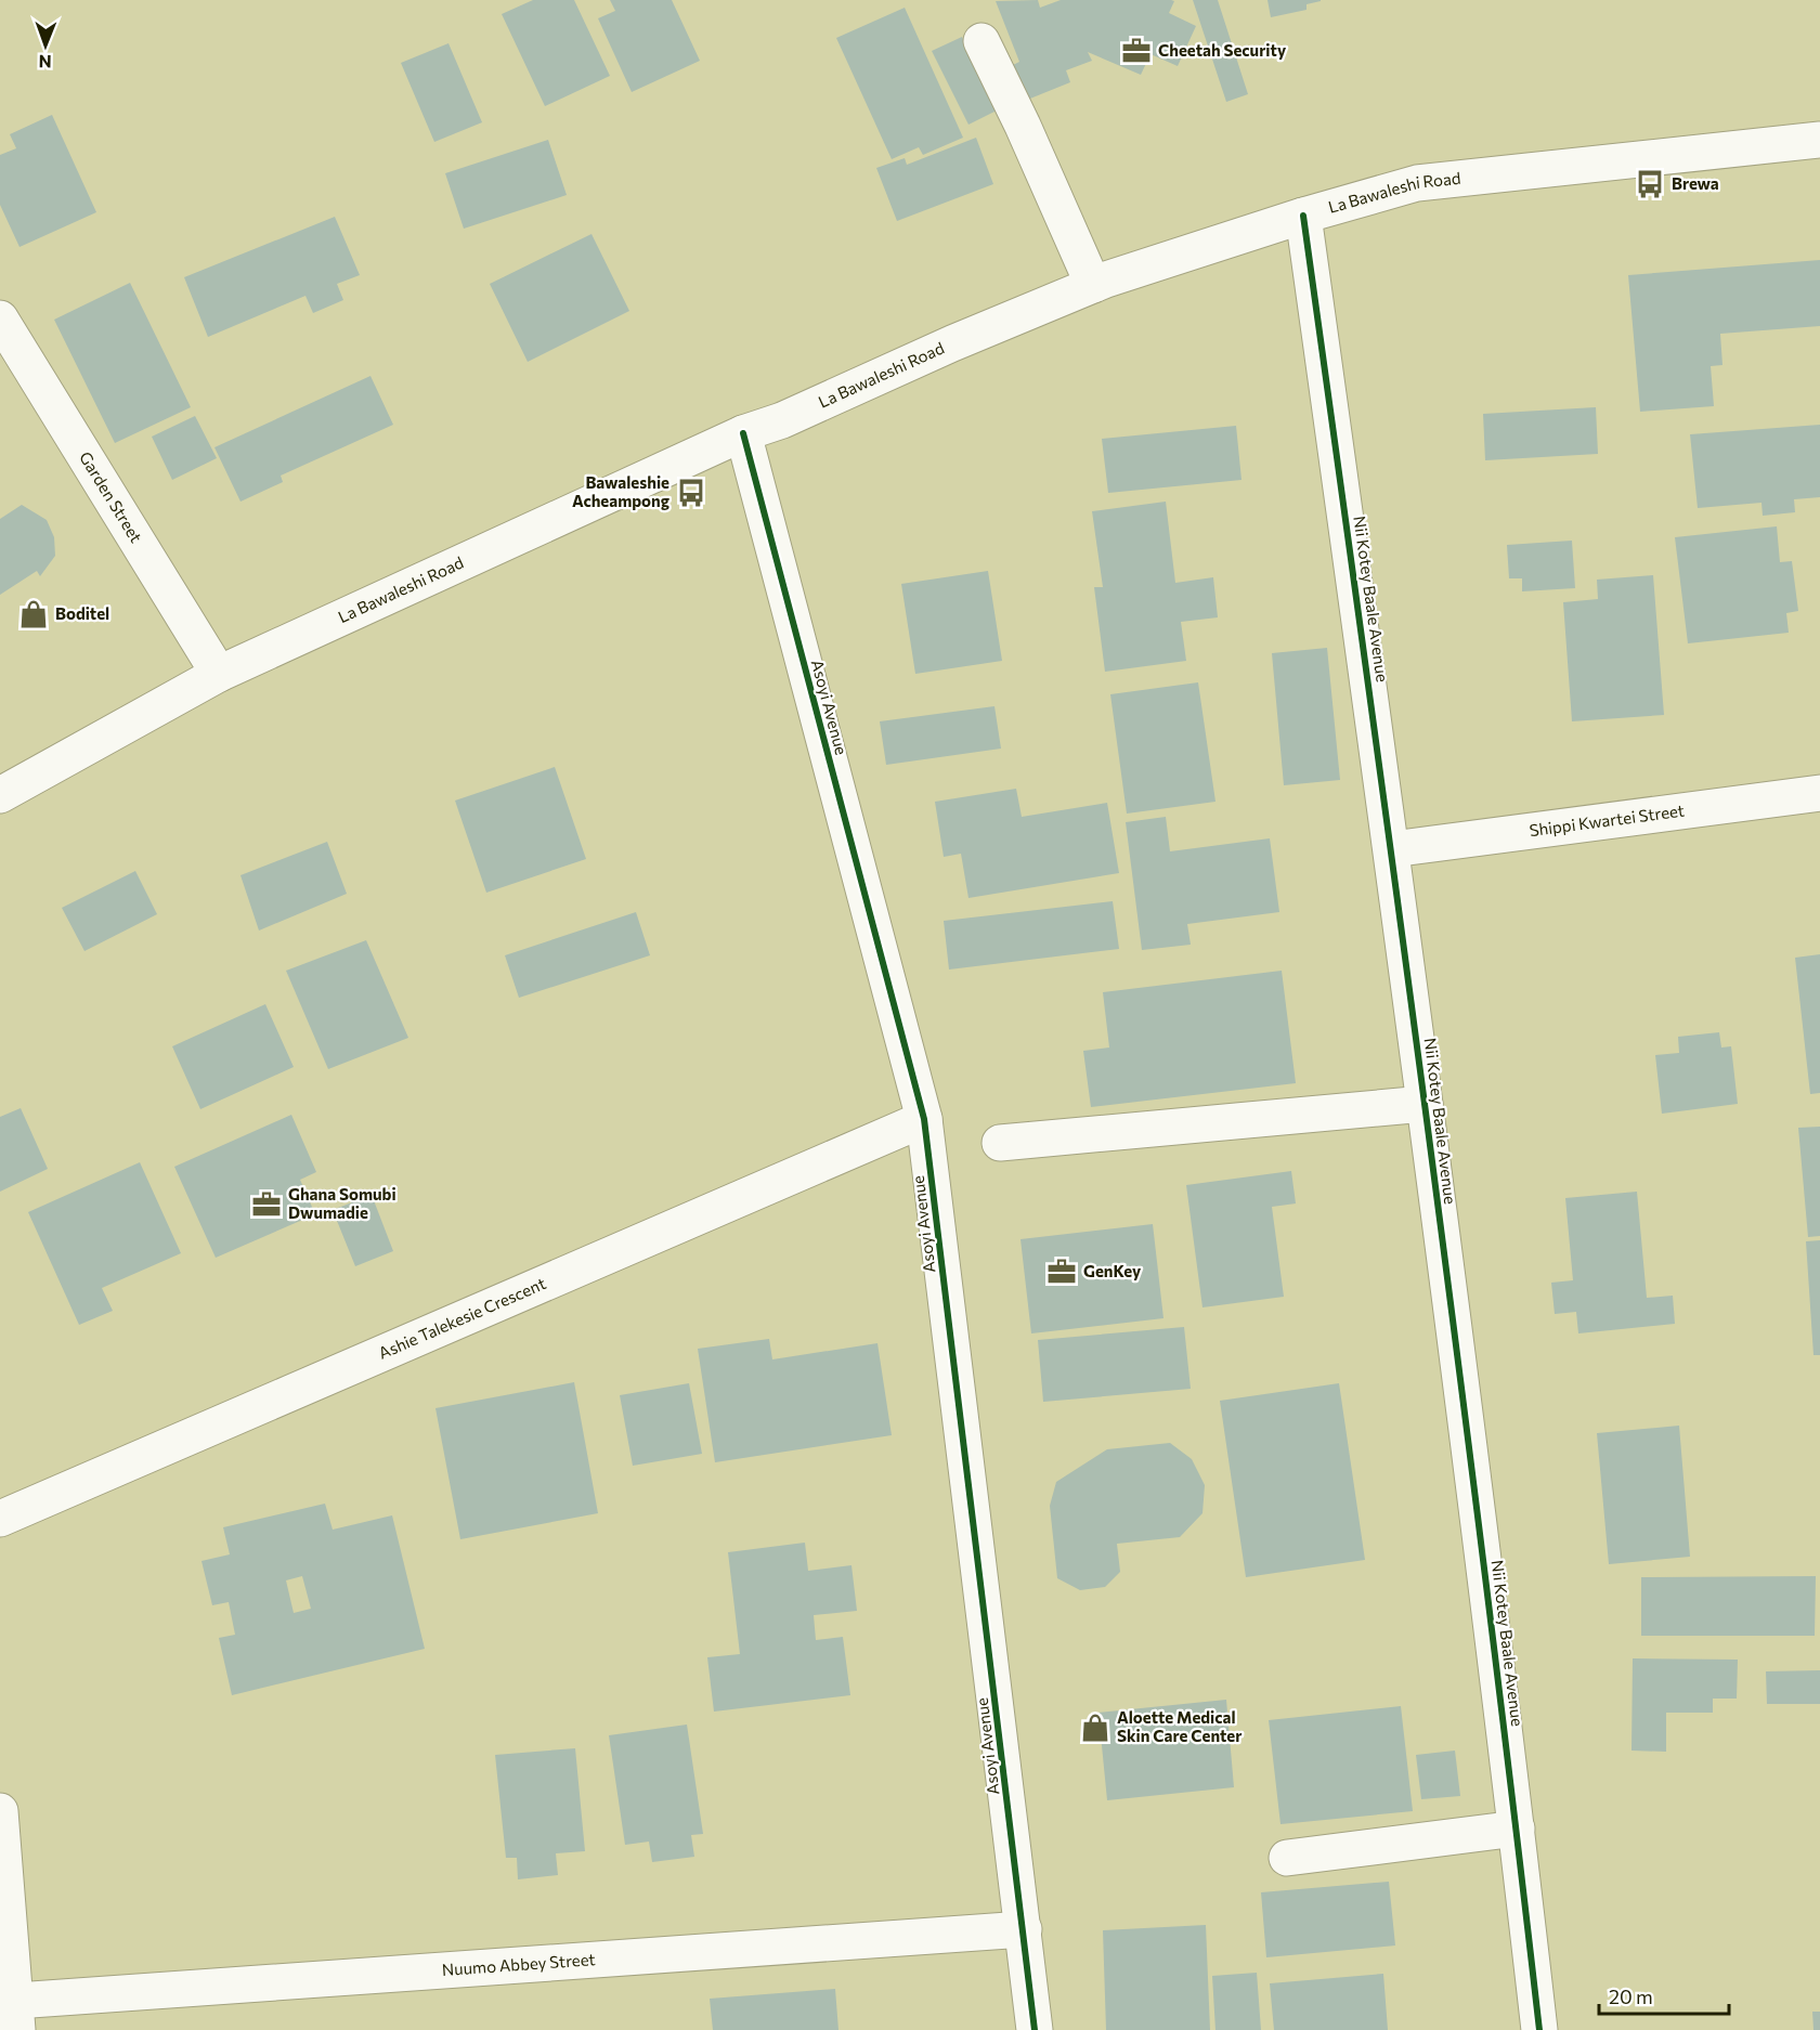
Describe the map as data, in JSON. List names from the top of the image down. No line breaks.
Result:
{"streets":{"street":["La Bawaleshi Road","Garden Street","Nii Kotey Baale Avenue","Asoyi Avenue","Shippi Kwartei Street","Ashie Talekesie Crescent","Nuumo Abbey Street"]},"crossings":[["La Bawaleshi Road","Garden Street"],["La Bawaleshi Road","Nii Kotey Baale Avenue"],["La Bawaleshi Road","Asoyi Avenue"],["Nii Kotey Baale Avenue","Shippi Kwartei Street"],["Asoyi Avenue","Ashie Talekesie Crescent"],["Asoyi Avenue","Nuumo Abbey Street"]],"places":{"office":["Cheetah Security","Ghana Somubi Dwumadie","GenKey"],"bus stop":["Brewa","Bawaleshie Acheampong"],"shop":["Boditel","Aloette Medical Skin Care Center"]},"scale_bar":"20 m","north":"bottom"}
